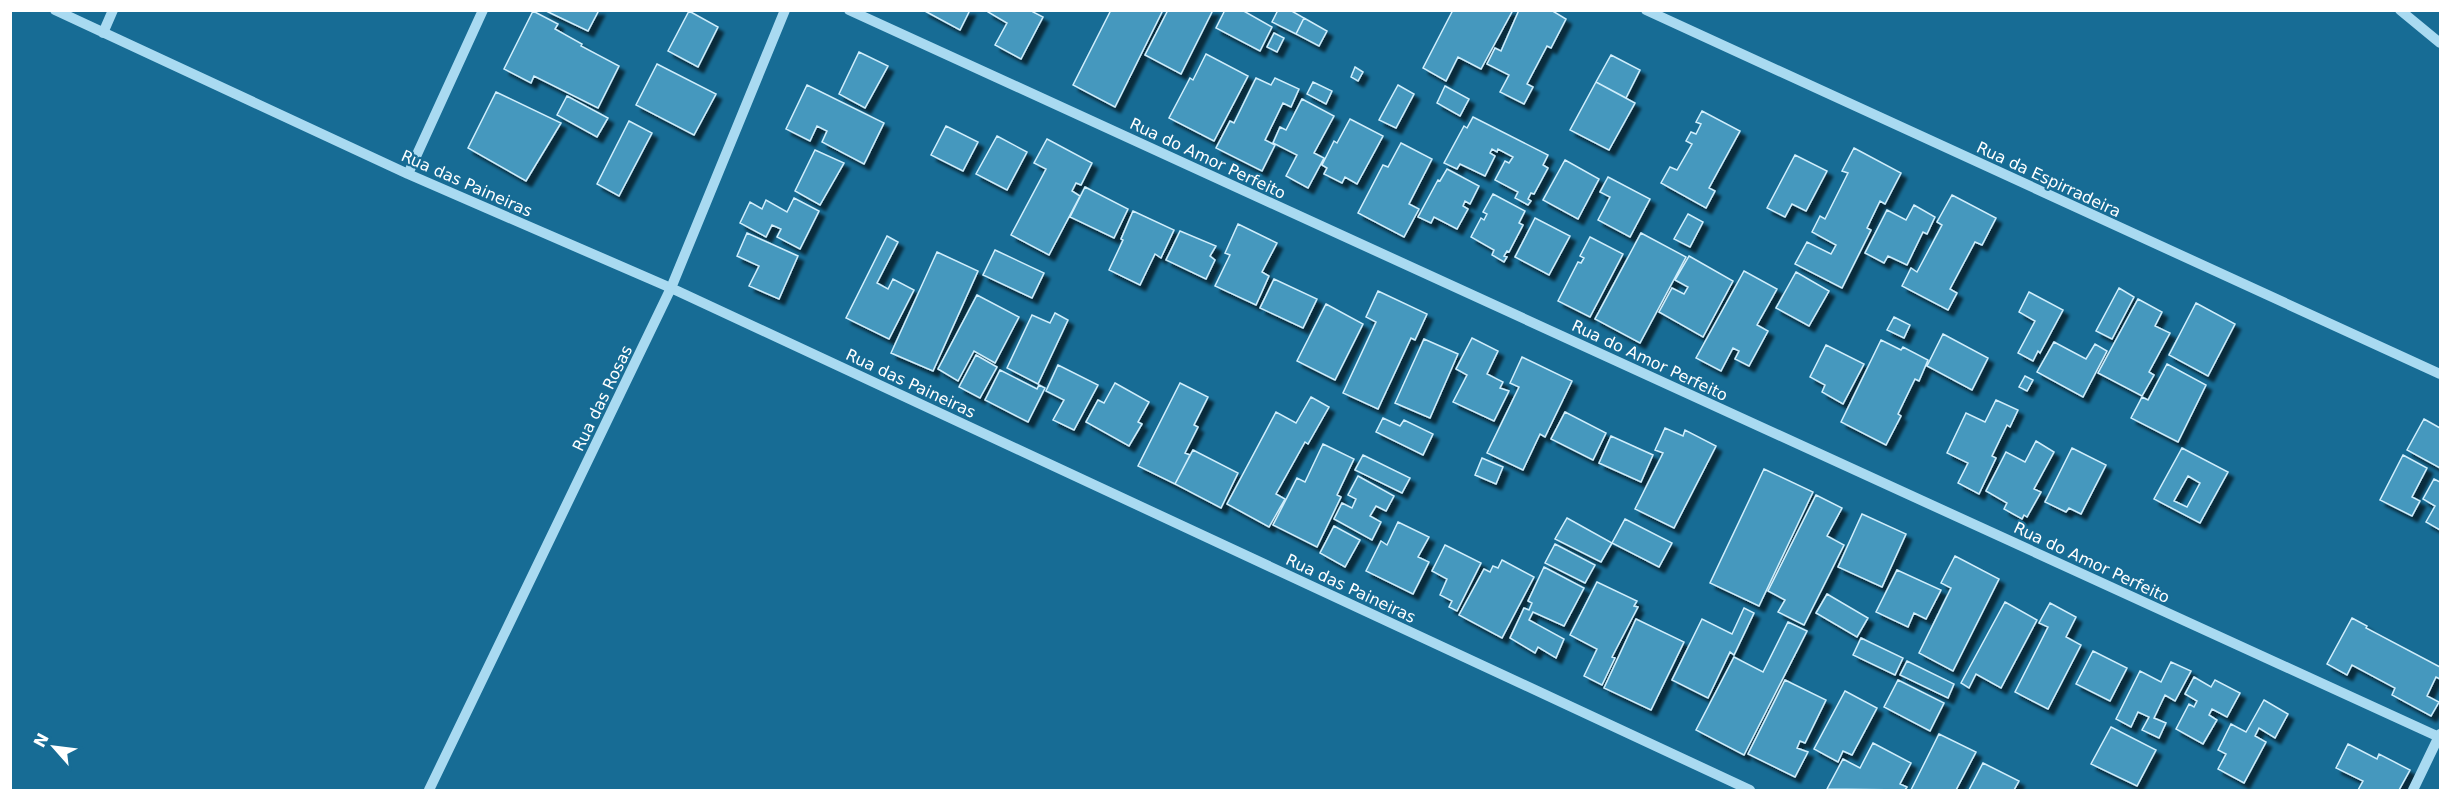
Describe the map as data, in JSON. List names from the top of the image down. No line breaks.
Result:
{"streets":{"street":["Rua do Amor Perfeito","Rua da Espirradeira","Rua das Paineiras","Rua das Rosas"]},"crossings":[["Rua das Paineiras","Rua das Rosas"]],"north":"top left"}
